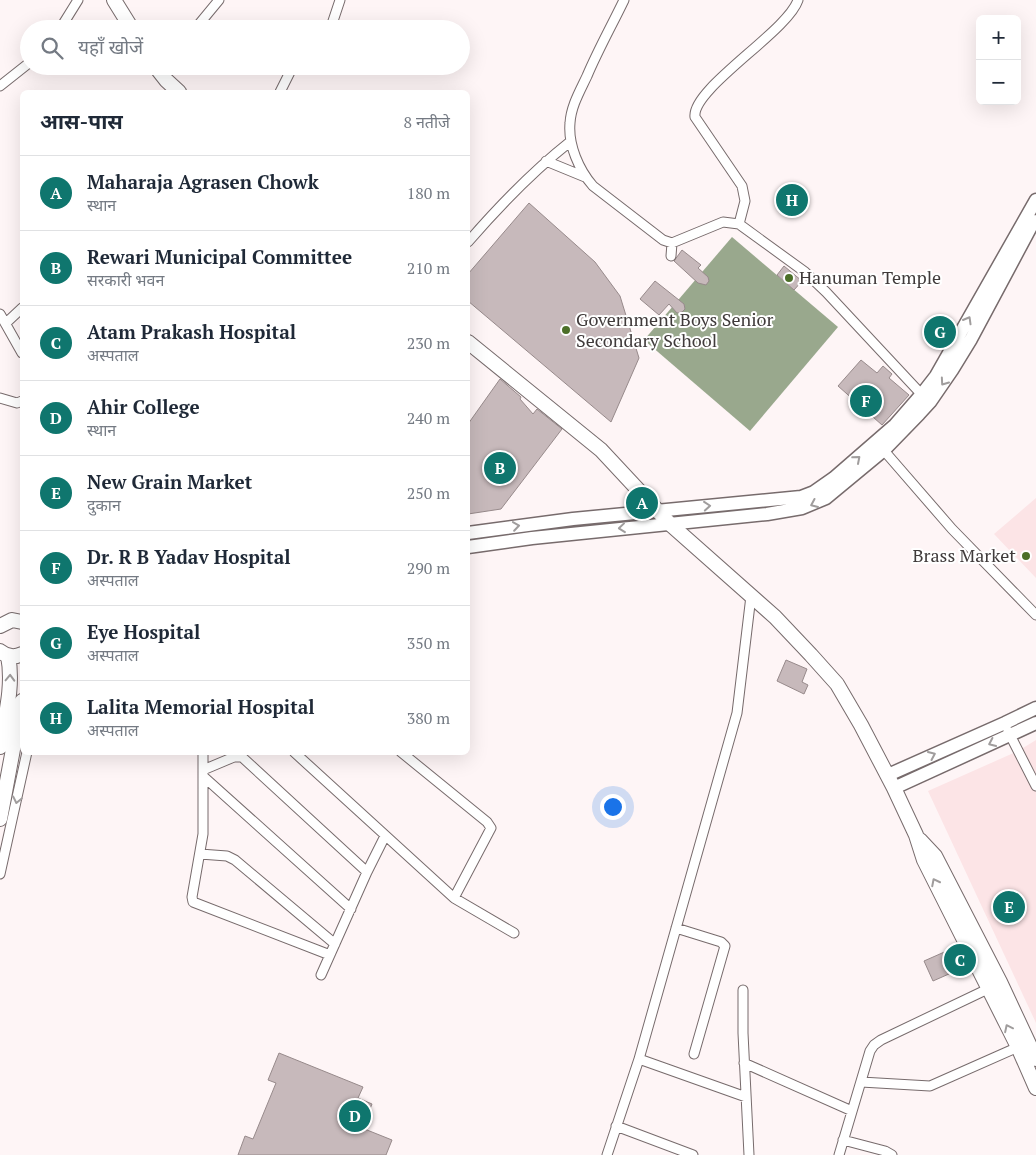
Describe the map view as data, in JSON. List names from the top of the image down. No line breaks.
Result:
{"places":["Hanuman Temple","Government Boys Senior Secondary School","Brass Market"],"page":{"map_buttons":["+","−"],"search":"यहाँ खोजें","heading":["आस-पास","8 नतीजे"],"list":[{"mark":"A","name":"Maharaja Agrasen Chowk","note":"स्थान","value":"180 m"},{"mark":"B","name":"Rewari Municipal Committee","note":"सरकारी भवन","value":"210 m"},{"mark":"C","name":"Atam Prakash Hospital","note":"अस्पताल","value":"230 m"},{"mark":"D","name":"Ahir College","note":"स्थान","value":"240 m"},{"mark":"E","name":"New Grain Market","note":"दुकान","value":"250 m"},{"mark":"F","name":"Dr. R B Yadav Hospital","note":"अस्पताल","value":"290 m"},{"mark":"G","name":"Eye Hospital","note":"अस्पताल","value":"350 m"},{"mark":"H","name":"Lalita Memorial Hospital","note":"अस्पताल","value":"380 m"}],"pins":["H","G","F","B","A","E","C","D"]}}
